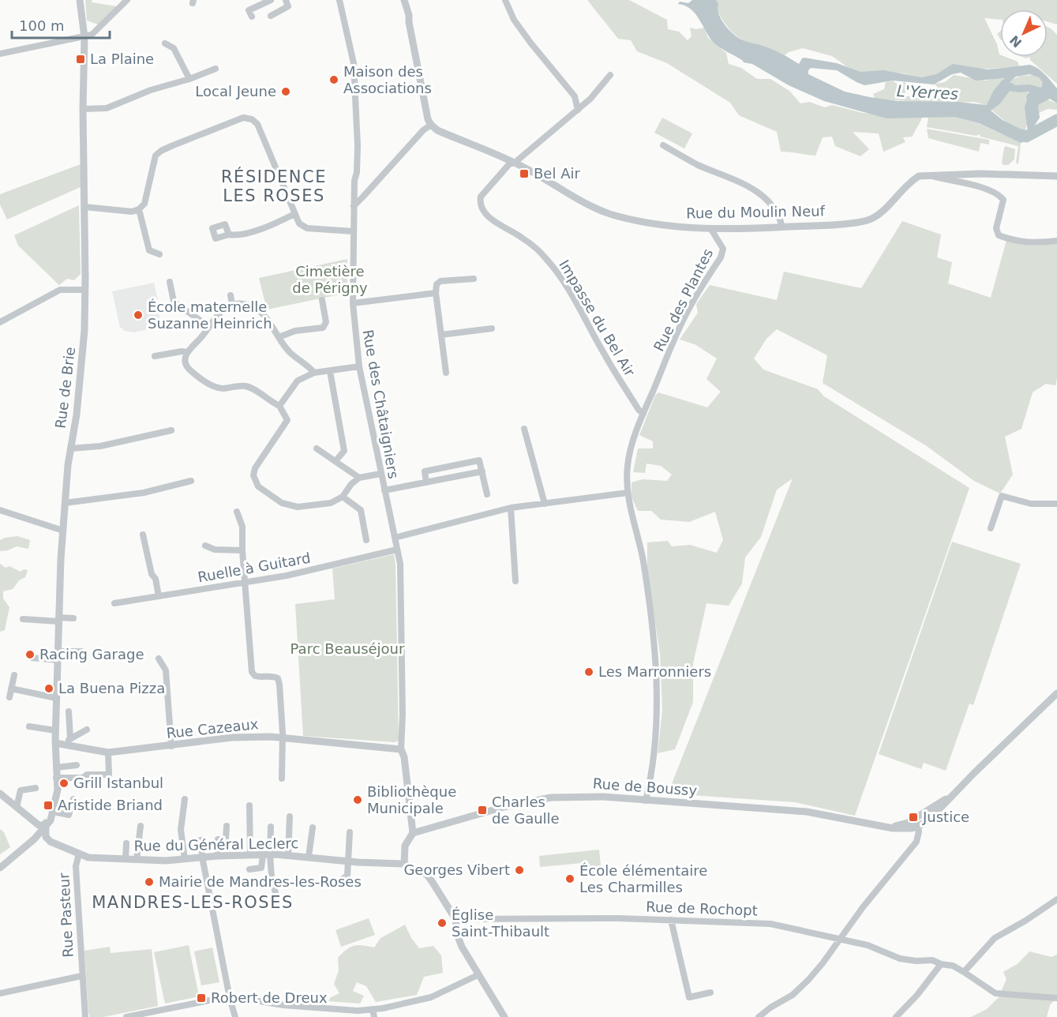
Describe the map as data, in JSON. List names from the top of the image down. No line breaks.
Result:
{"streets":{"street":["Rue du Moulin Neuf","Rue des Plantes","Impasse du Bel Air","Rue de Brie","Rue des Châtaigniers","Ruelle à Guitard","Rue Cazeaux","Rue de Boussy","Rue du Général Leclerc","Rue de Rochopt","Rue Pasteur"]},"crossings":[["Rue du Moulin Neuf","Rue des Plantes"],["Rue du Moulin Neuf","Impasse du Bel Air"],["Rue des Plantes","Impasse du Bel Air"],["Rue des Plantes","Rue de Boussy"],["Rue de Brie","Rue Cazeaux"],["Rue de Brie","Rue du Général Leclerc"],["Rue des Châtaigniers","Ruelle à Guitard"],["Rue des Châtaigniers","Rue Cazeaux"],["Rue du Général Leclerc","Rue Pasteur"]],"districts":["RÉSIDENCE LES ROSES","MANDRES-LES-ROSES"],"water":["L'Yerres"],"parks":["Cimetière de Périgny","Parc Beauséjour"],"places":{"transit":["La Plaine","Bel Air","Aristide Briand","Charles de Gaulle","Justice","Robert de Dreux"],"other":["Maison des Associations","Local Jeune","École maternelle Suzanne Heinrich","Racing Garage","Les Marronniers","La Buena Pizza","Grill Istanbul","Bibliothèque Municipale","Georges Vibert","École élémentaire Les Charmilles","Mairie de Mandres-les-Roses","Église Saint-Thibault"]},"scale_bar":"100 m","north":"bottom left"}
